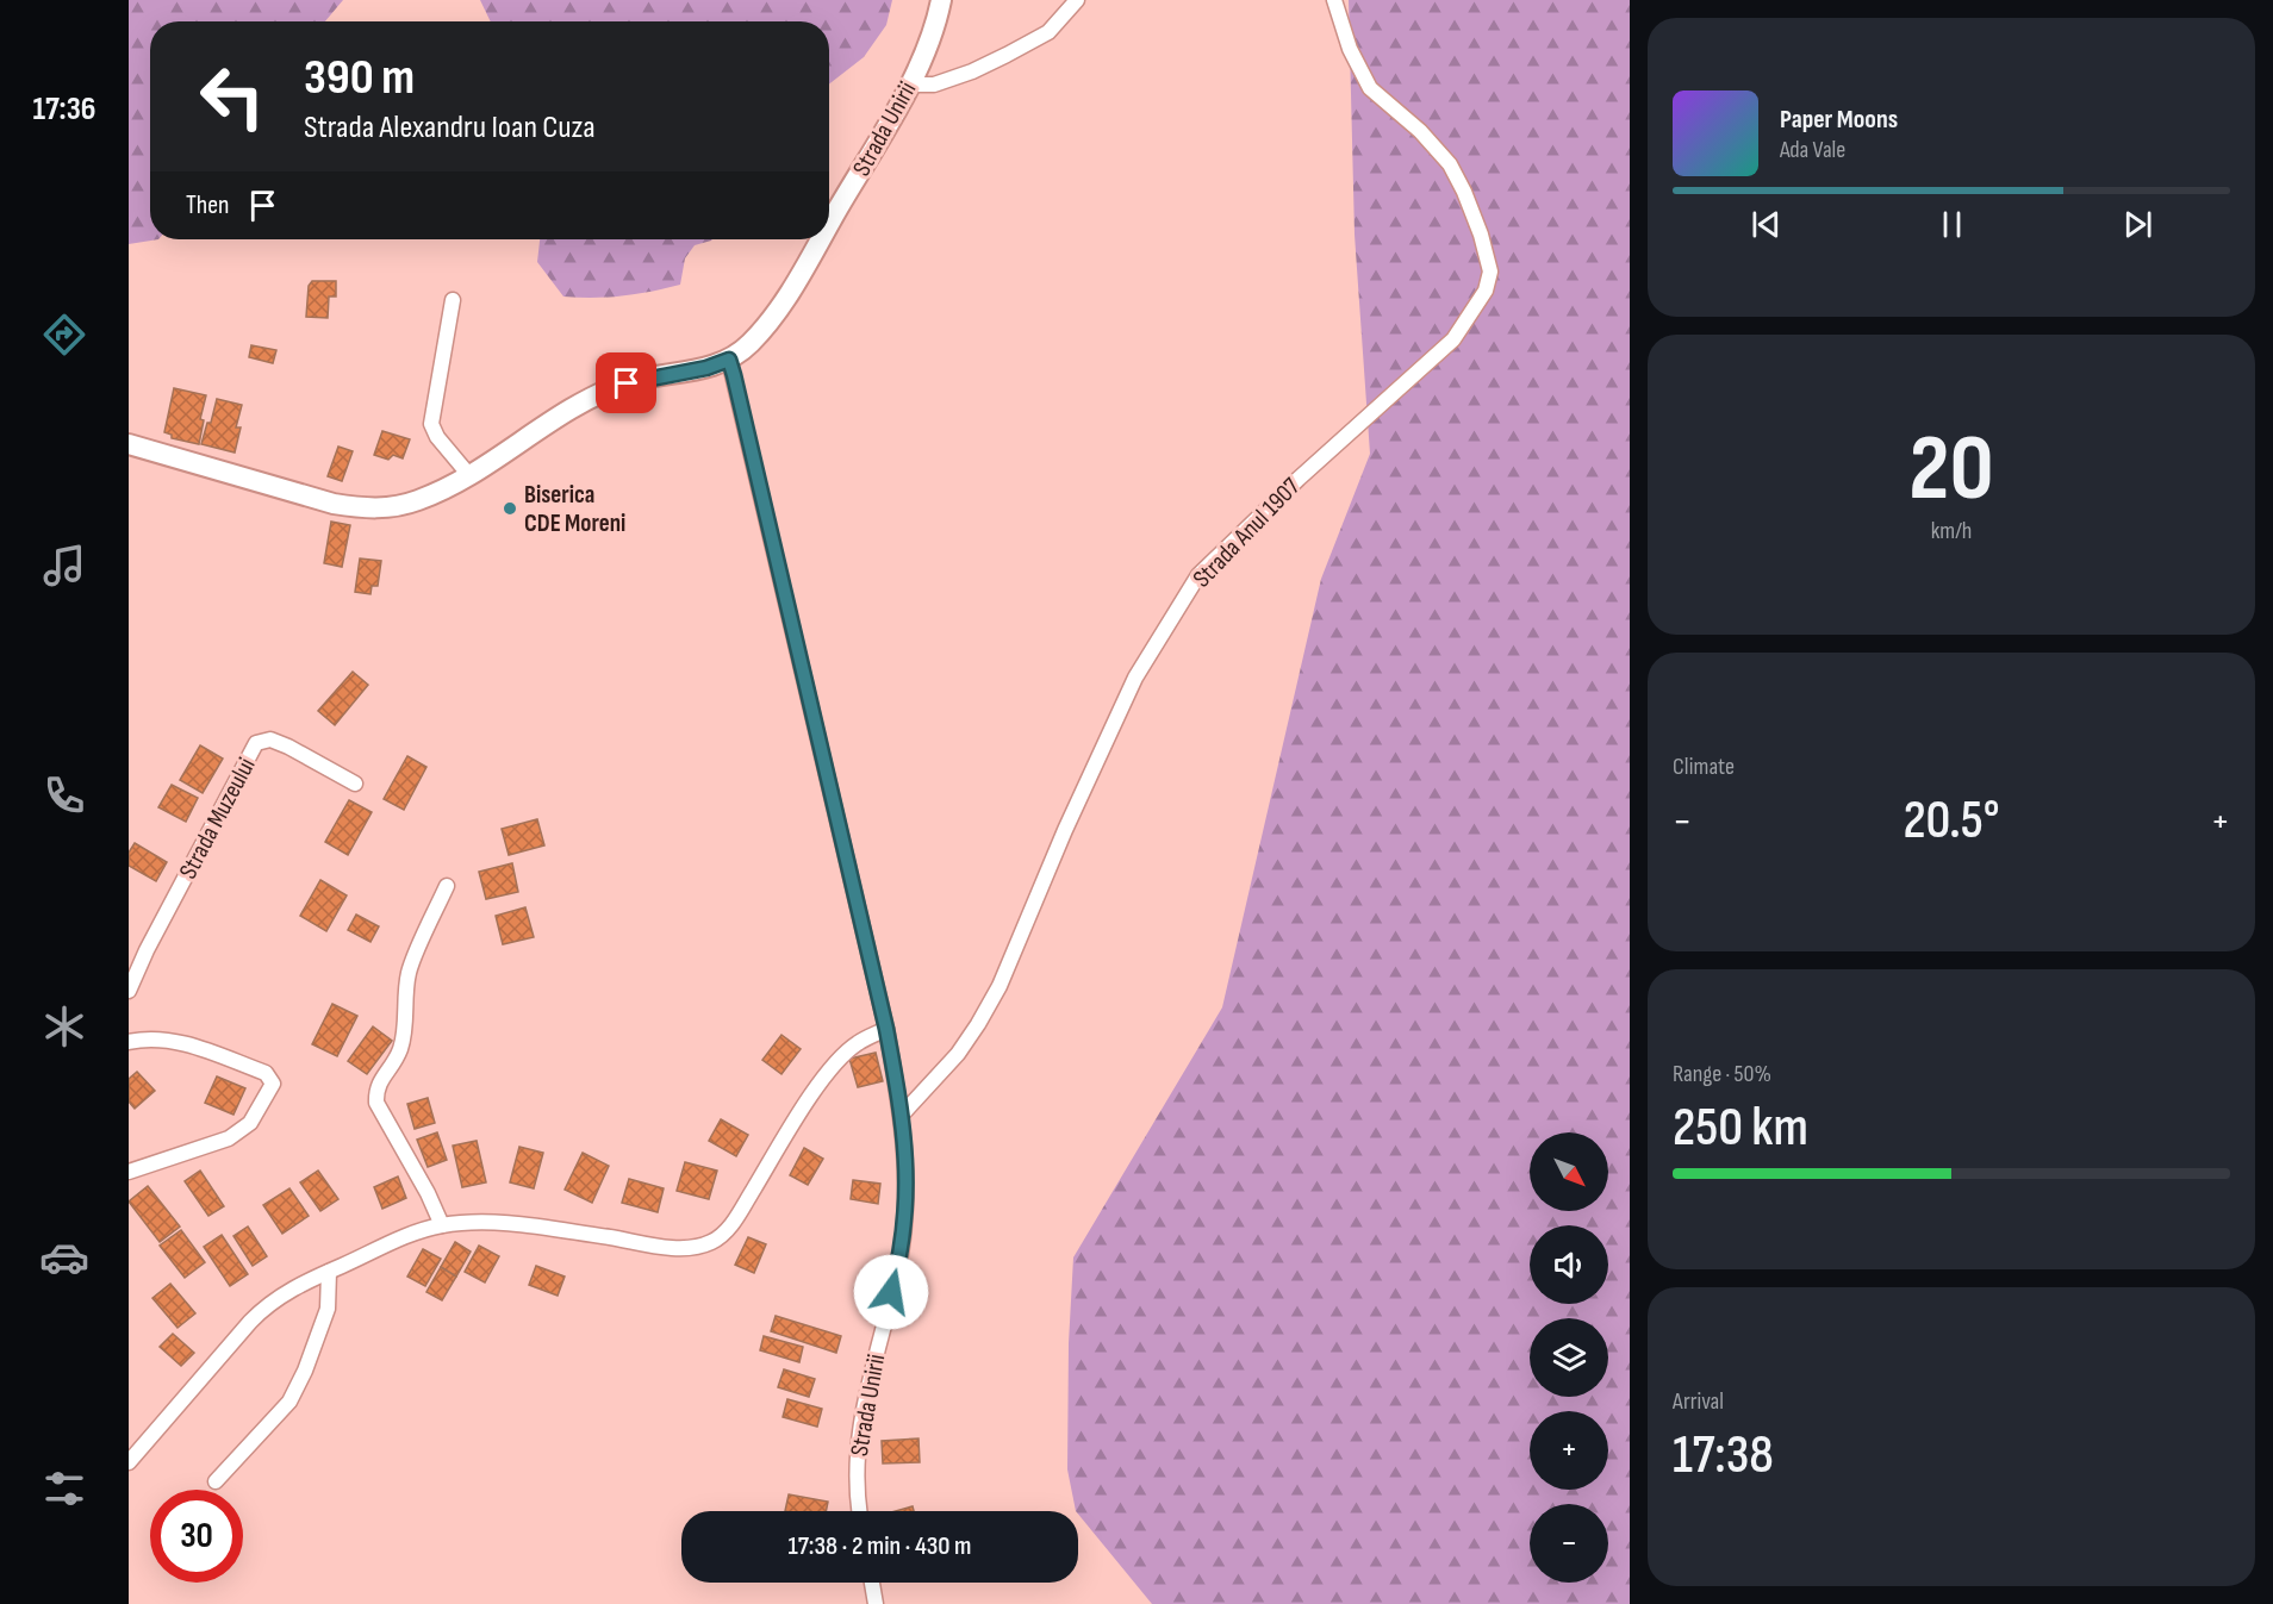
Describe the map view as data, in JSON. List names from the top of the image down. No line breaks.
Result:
{"streets":{"main road":["Strada Unirii"],"street":["Strada Anul 1907","Strada Muzeului"]},"crossings":[["Strada Unirii","Strada Anul 1907"]],"places":["Biserica CDE Moreni"],"north":"bottom right","page":{"tabs":"17:36","turn":["390 m","Strada Alexandru Ioan Cuza"],"song":["Paper Moons","Ada Vale"],"then":"Then","tile":[["20","km/h"],"Climate",["Range · 50%","250 km"],["Arrival","17:38"]],"heat":["−","20.5°","+"],"map_buttons":["+","−"],"limit":"30","trip":"17:38 · 2 min · 430 m"}}
